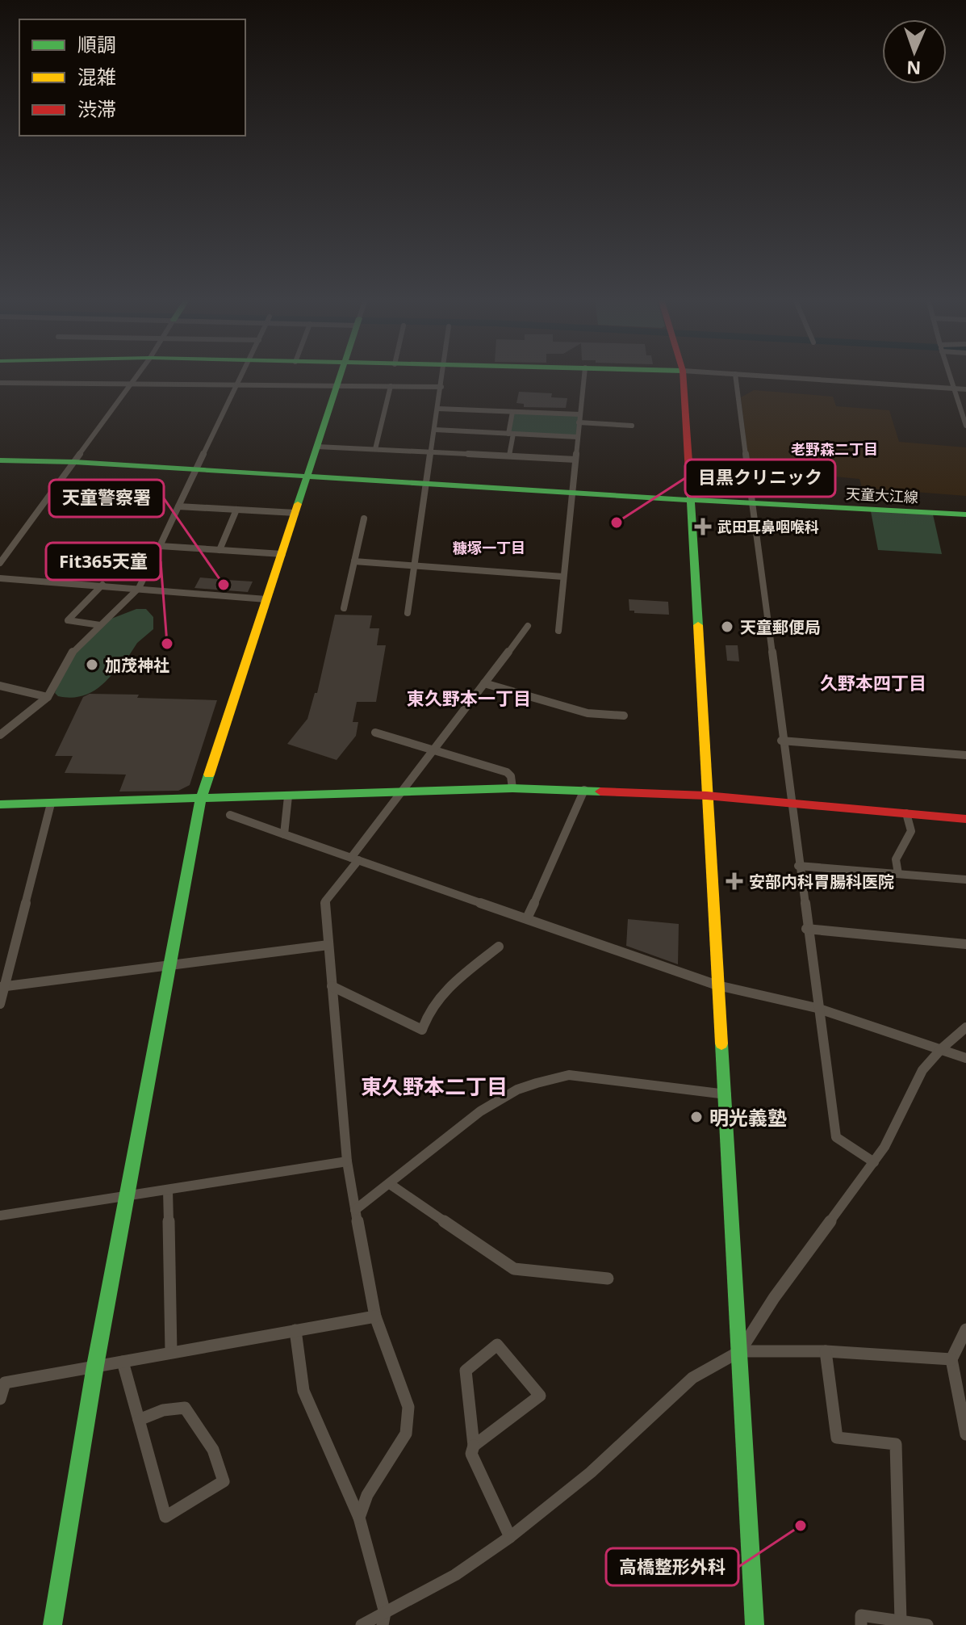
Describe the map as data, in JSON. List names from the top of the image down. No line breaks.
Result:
{"streets":{"street":["天童大江線"]},"districts":["老野森二丁目","糠塚一丁目","久野本四丁目","東久野本一丁目","東久野本二丁目"],"places":{"other":["目黒クリニック","天童警察署","天童郵便局","Fit365天童","加茂神社","明光義塾","高橋整形外科"],"health":["武田耳鼻咽喉科","安部内科胃腸科医院"]},"legend":["順調","混雑","渋滞"],"north":"bottom"}
